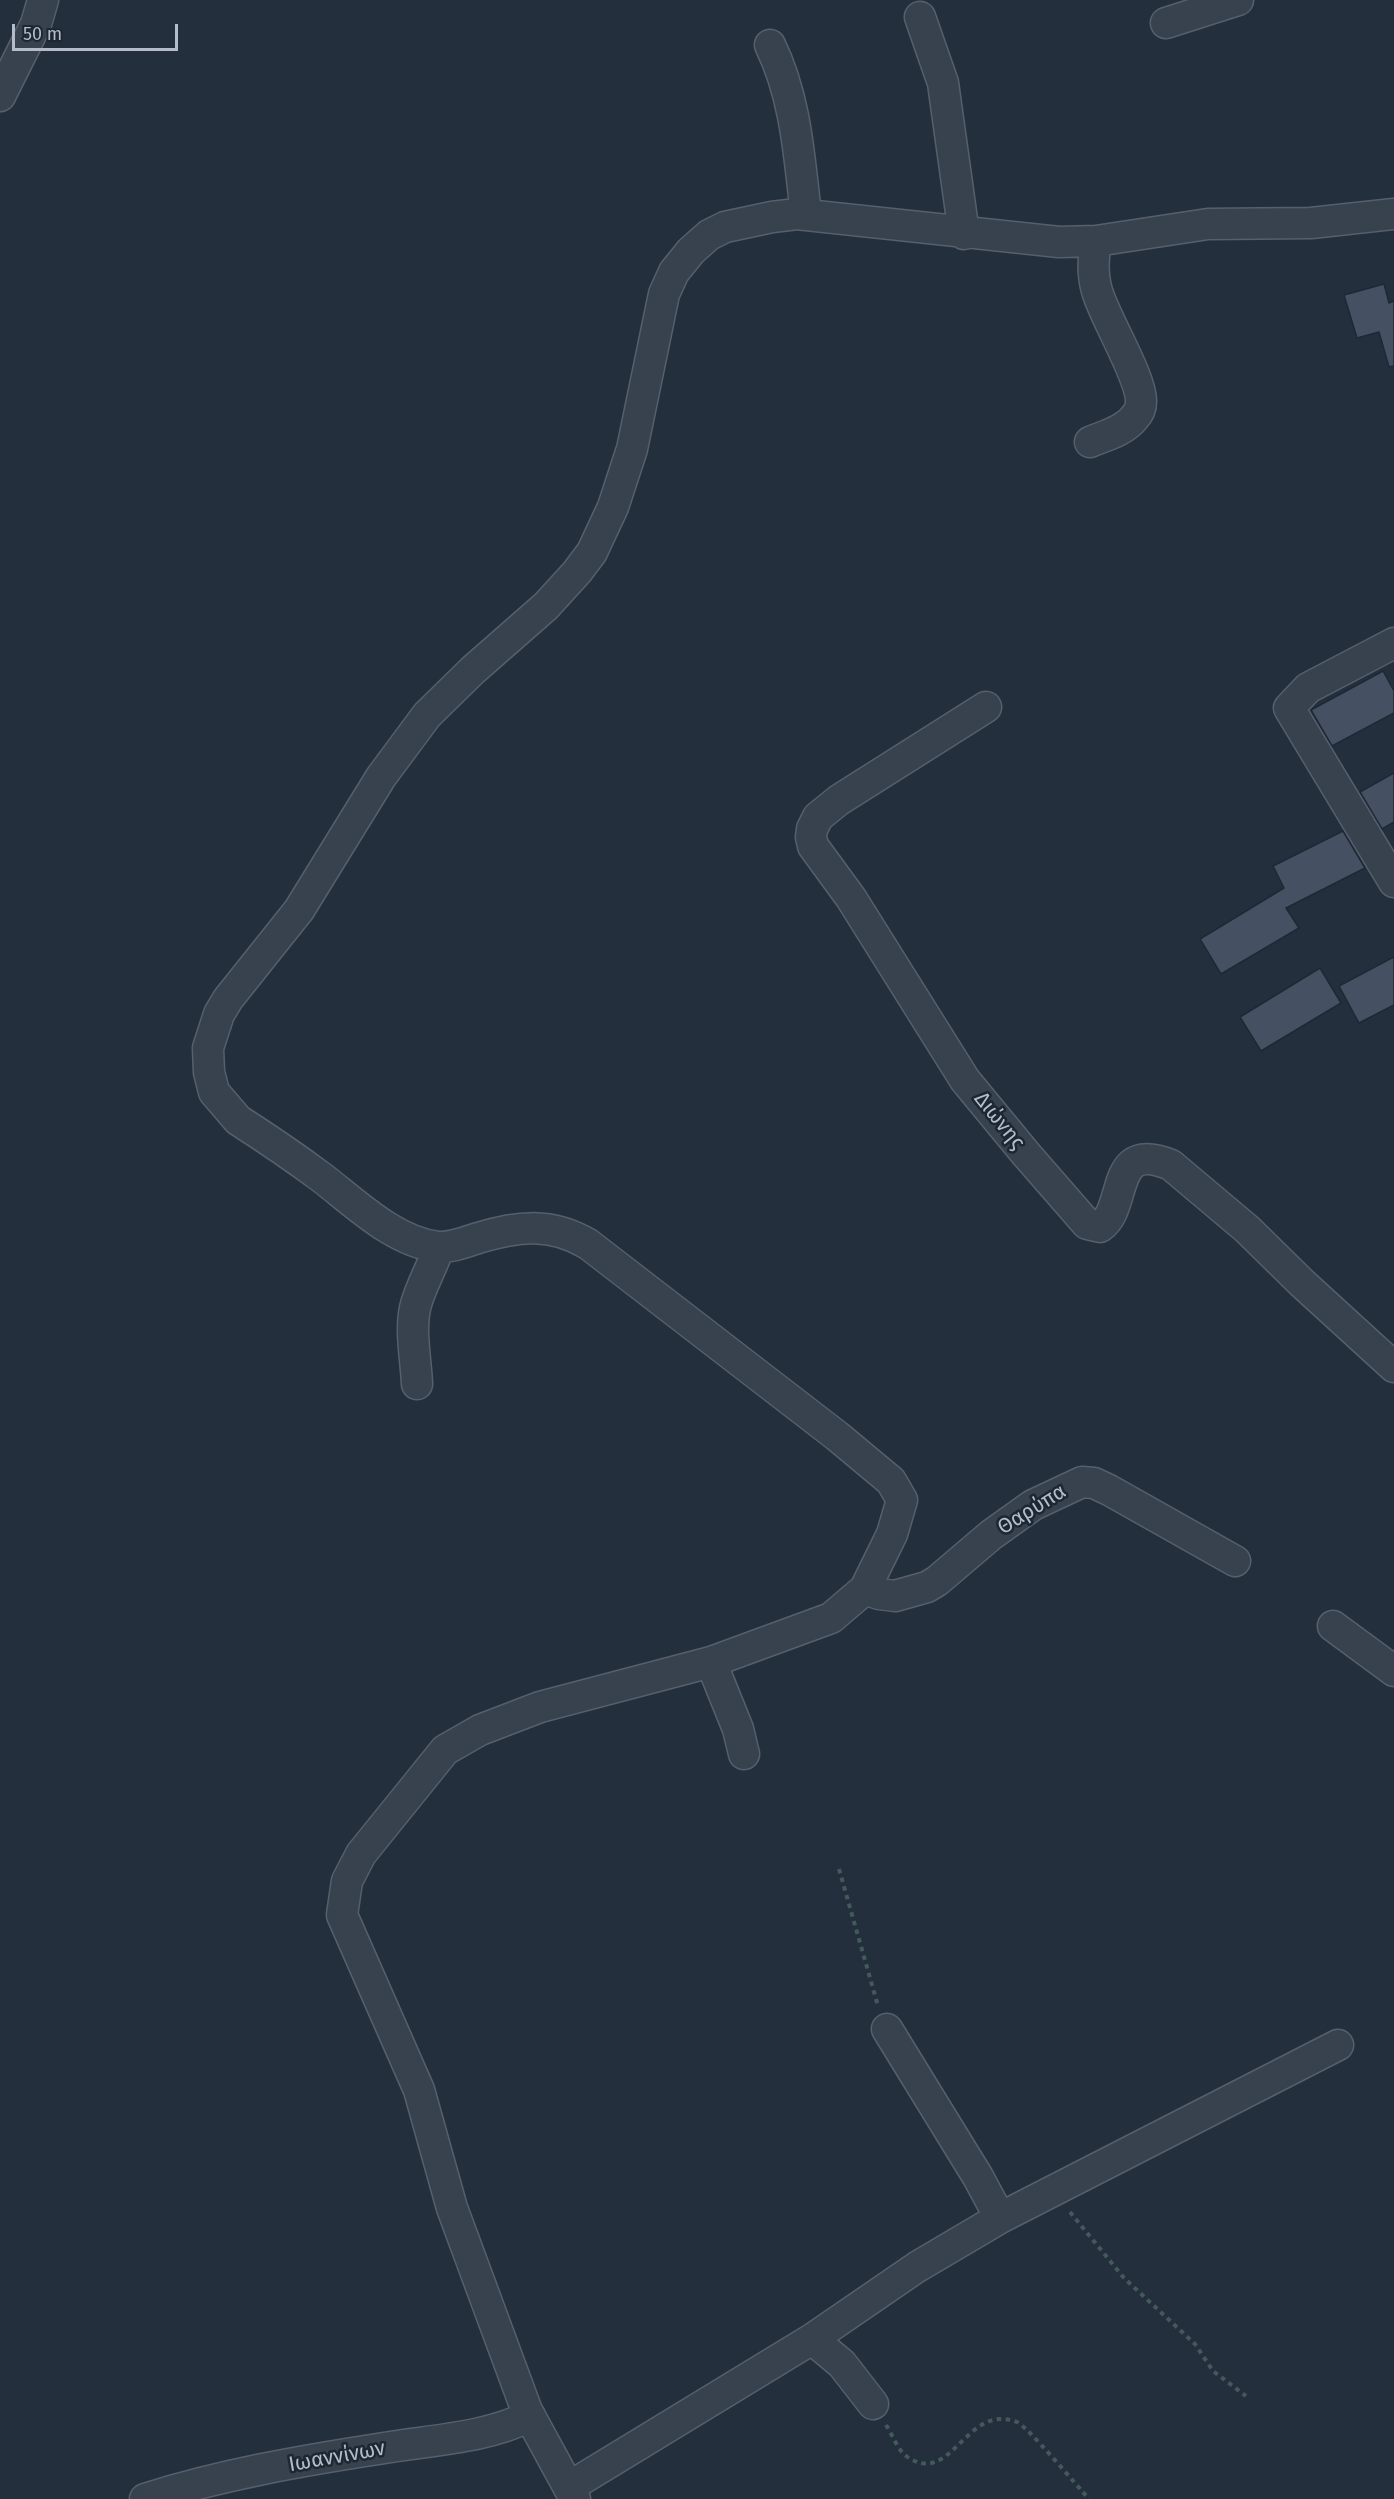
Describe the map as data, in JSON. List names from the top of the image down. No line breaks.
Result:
{"streets":{"street":["Διώνης","Θαρύπα","Ιωαννίνων"]},"scale_bar":"50 m"}
